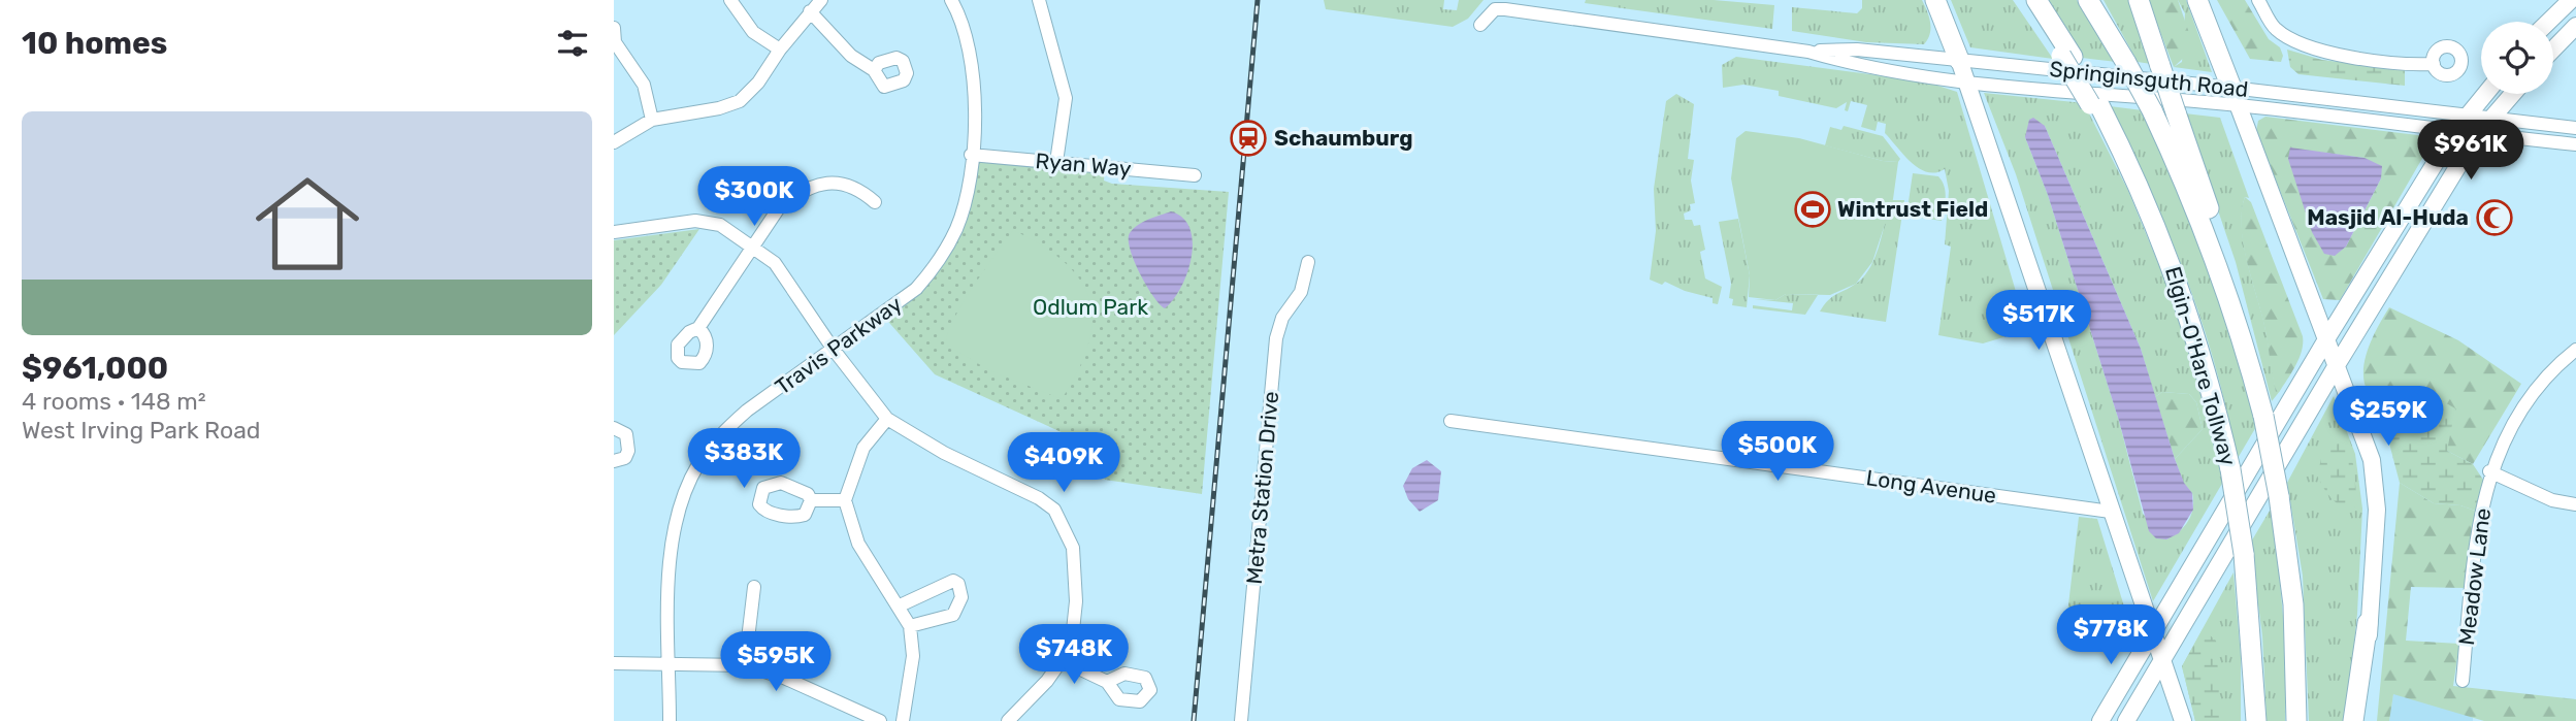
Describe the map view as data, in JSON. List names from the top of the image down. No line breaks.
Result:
{"streets":{"highway":["Elgin-O'Hare Tollway"],"street":["Springinsguth Road","Ryan Way","Travis Parkway","Long Avenue","Metra Station Drive","Meadow Lane"]},"crossings":[["Ryan Way","Travis Parkway"]],"parks":["Odlum Park"],"places":{"station":["Schaumburg"],"sports":["Wintrust Field"],"mosque":["Masjid Al-Huda"]},"page":{"heading":"10 homes","list":[{"name":"$961,000","note":"4 rooms · 148 m² · West Irving Park Road"}],"price":["$961K","$300K","$517K","$259K","$500K","$383K","$409K","$778K","$748K","$595K"]}}
